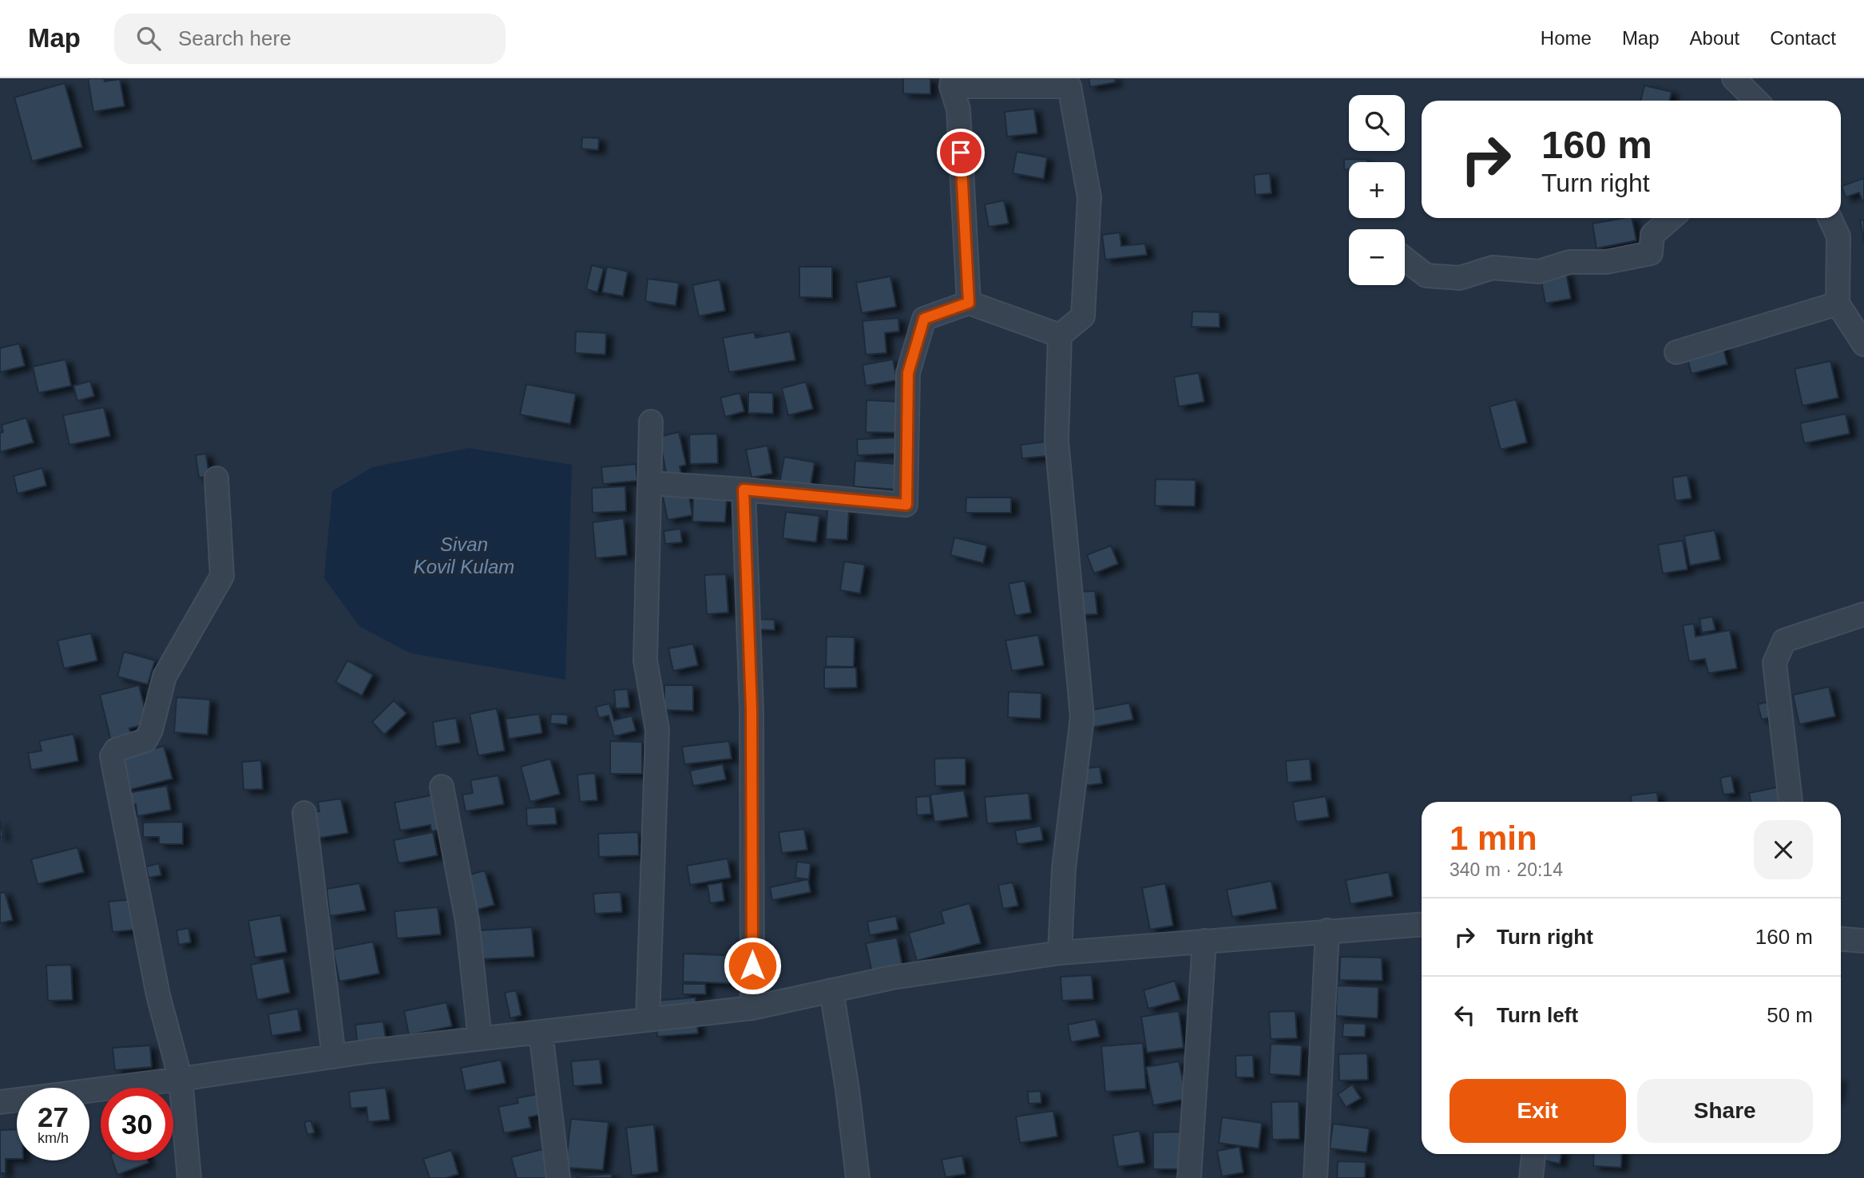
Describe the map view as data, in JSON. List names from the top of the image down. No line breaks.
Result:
{"water":["Sivan Kovil Kulam"],"page":{"header":"Map","search":"Search here","nav":["Home","Map","About","Contact"],"map_buttons":["+","−"],"turn":["160 m","Turn right"],"heading":["1 min","340 m · 20:14"],"list":[{"name":"Turn right","value":"160 m"},{"name":"Turn left","value":"50 m"}],"buttons":["Exit","Share"],"speed":"27 km/h","limit":"30"}}
